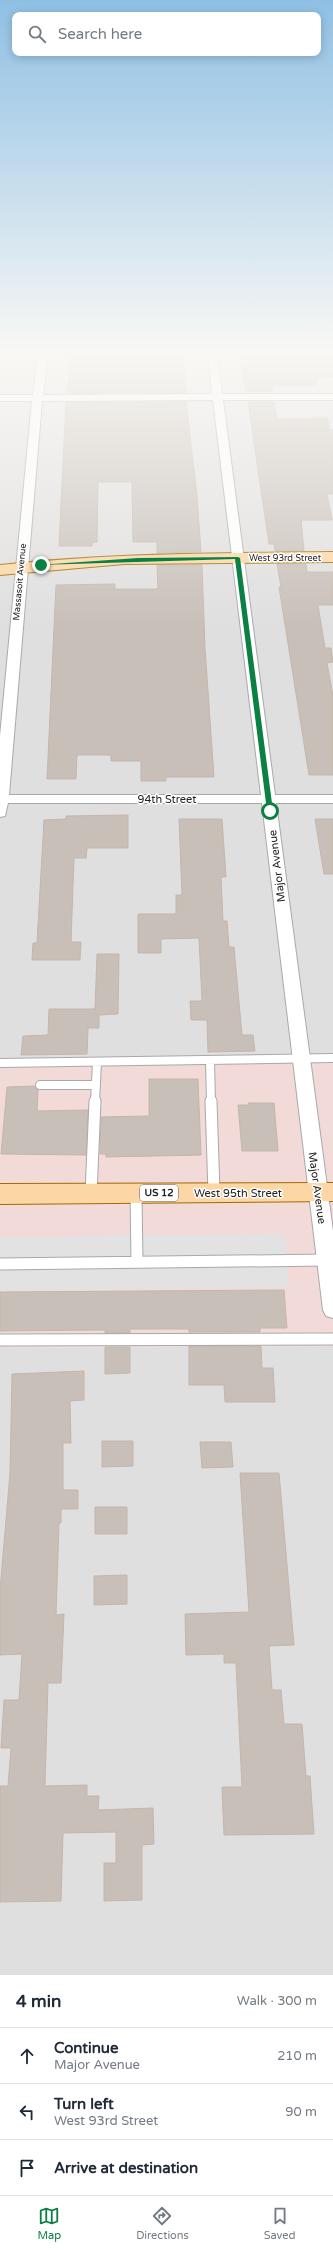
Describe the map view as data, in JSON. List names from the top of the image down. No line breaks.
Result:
{"streets":{"main road":["West 93rd Street","US 12","West 95th Street"],"street":["Massasoit Avenue","94th Street","Major Avenue"]},"crossings":[["West 93rd Street","Massasoit Avenue"],["West 93rd Street","Major Avenue"],["Massasoit Avenue","94th Street"],["94th Street","Major Avenue"],["Major Avenue","West 95th Street"]],"page":{"search":"Search here","heading":["4 min","Walk · 300 m"],"list":[["Continue","Major Avenue","210 m"],["Turn left","West 93rd Street","90 m"],"Arrive at destination"],"nav":["Map","Directions","Saved"]}}
